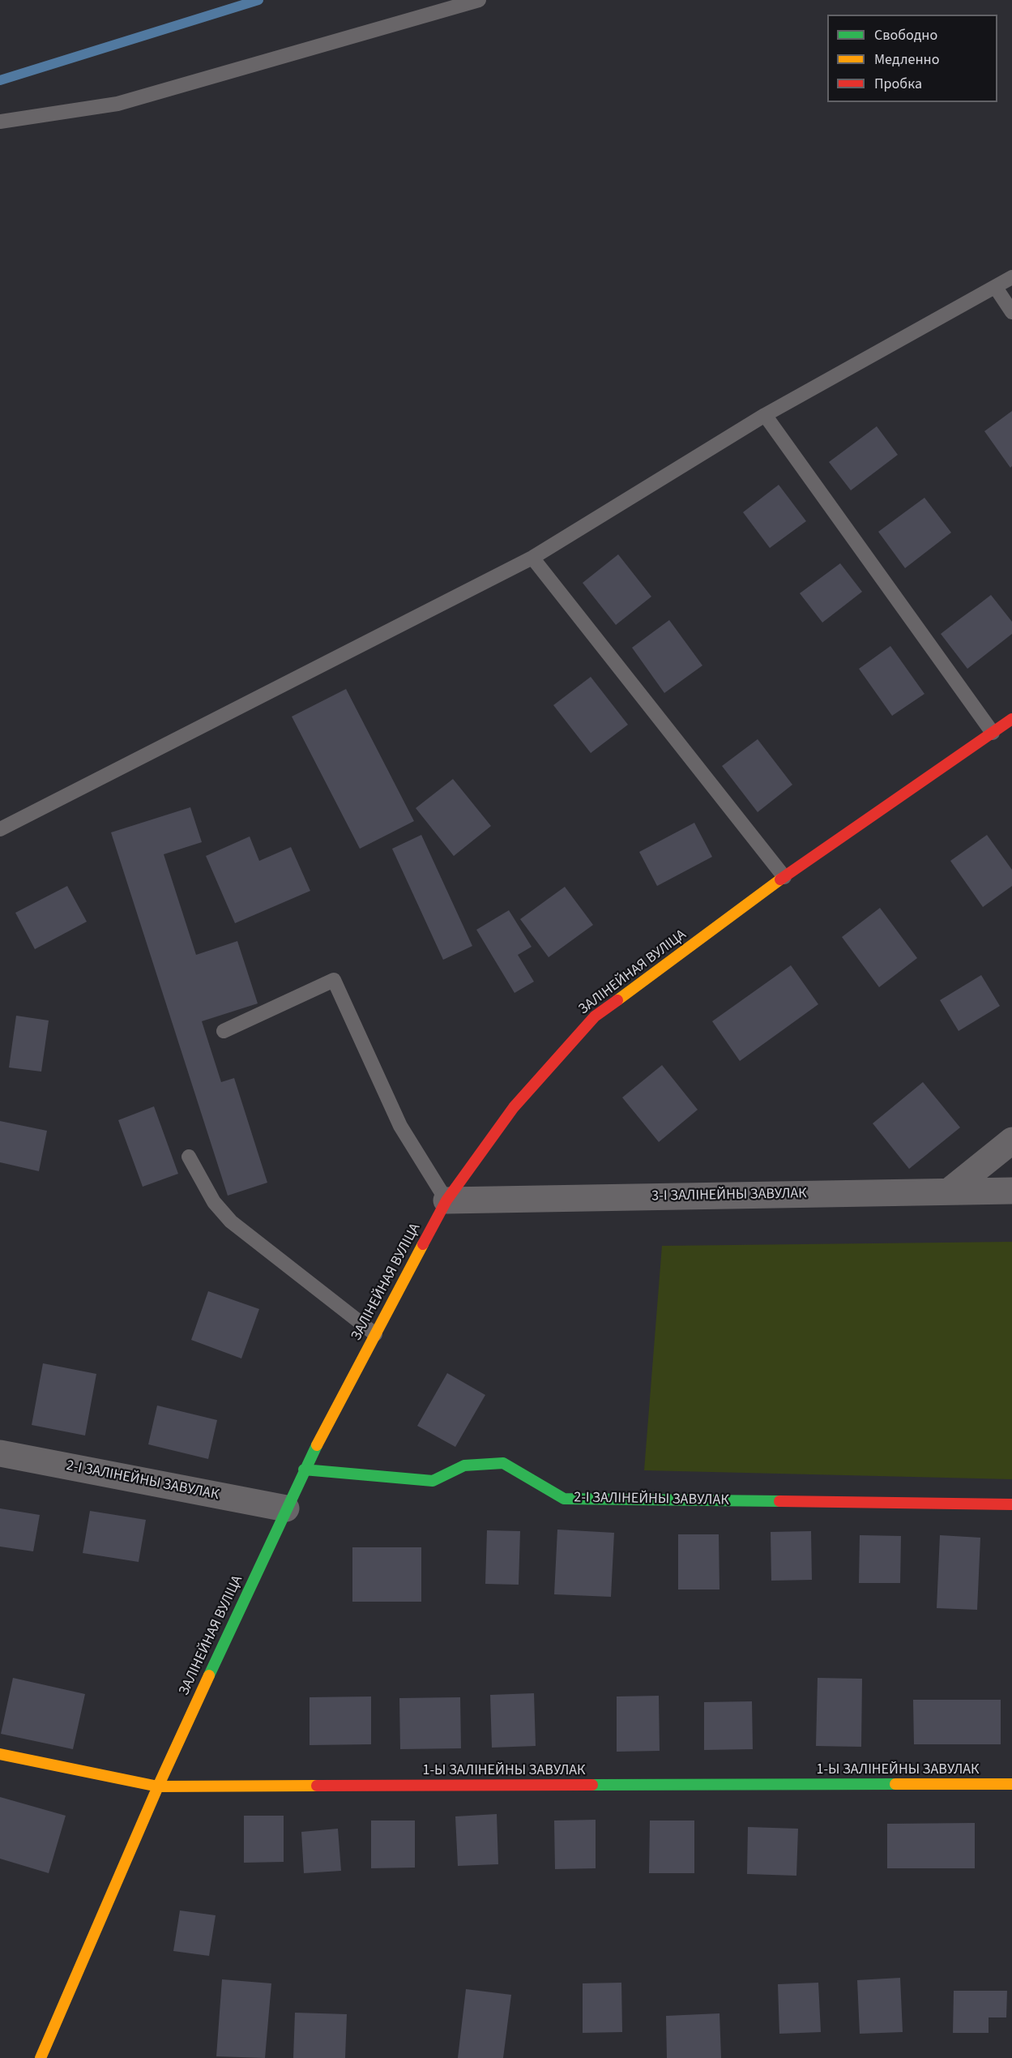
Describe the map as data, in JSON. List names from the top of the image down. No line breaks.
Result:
{"streets":{"street":["ЗАЛІНЕЙНАЯ ВУЛІЦА","3-І ЗАЛІНЕЙНЫ ЗАВУЛАК","2-І ЗАЛІНЕЙНЫ ЗАВУЛАК","1-Ы ЗАЛІНЕЙНЫ ЗАВУЛАК"]},"crossings":[["ЗАЛІНЕЙНАЯ ВУЛІЦА","3-І ЗАЛІНЕЙНЫ ЗАВУЛАК"],["ЗАЛІНЕЙНАЯ ВУЛІЦА","2-І ЗАЛІНЕЙНЫ ЗАВУЛАК"],["ЗАЛІНЕЙНАЯ ВУЛІЦА","1-Ы ЗАЛІНЕЙНЫ ЗАВУЛАК"]],"legend":["Свободно","Медленно","Пробка"]}
